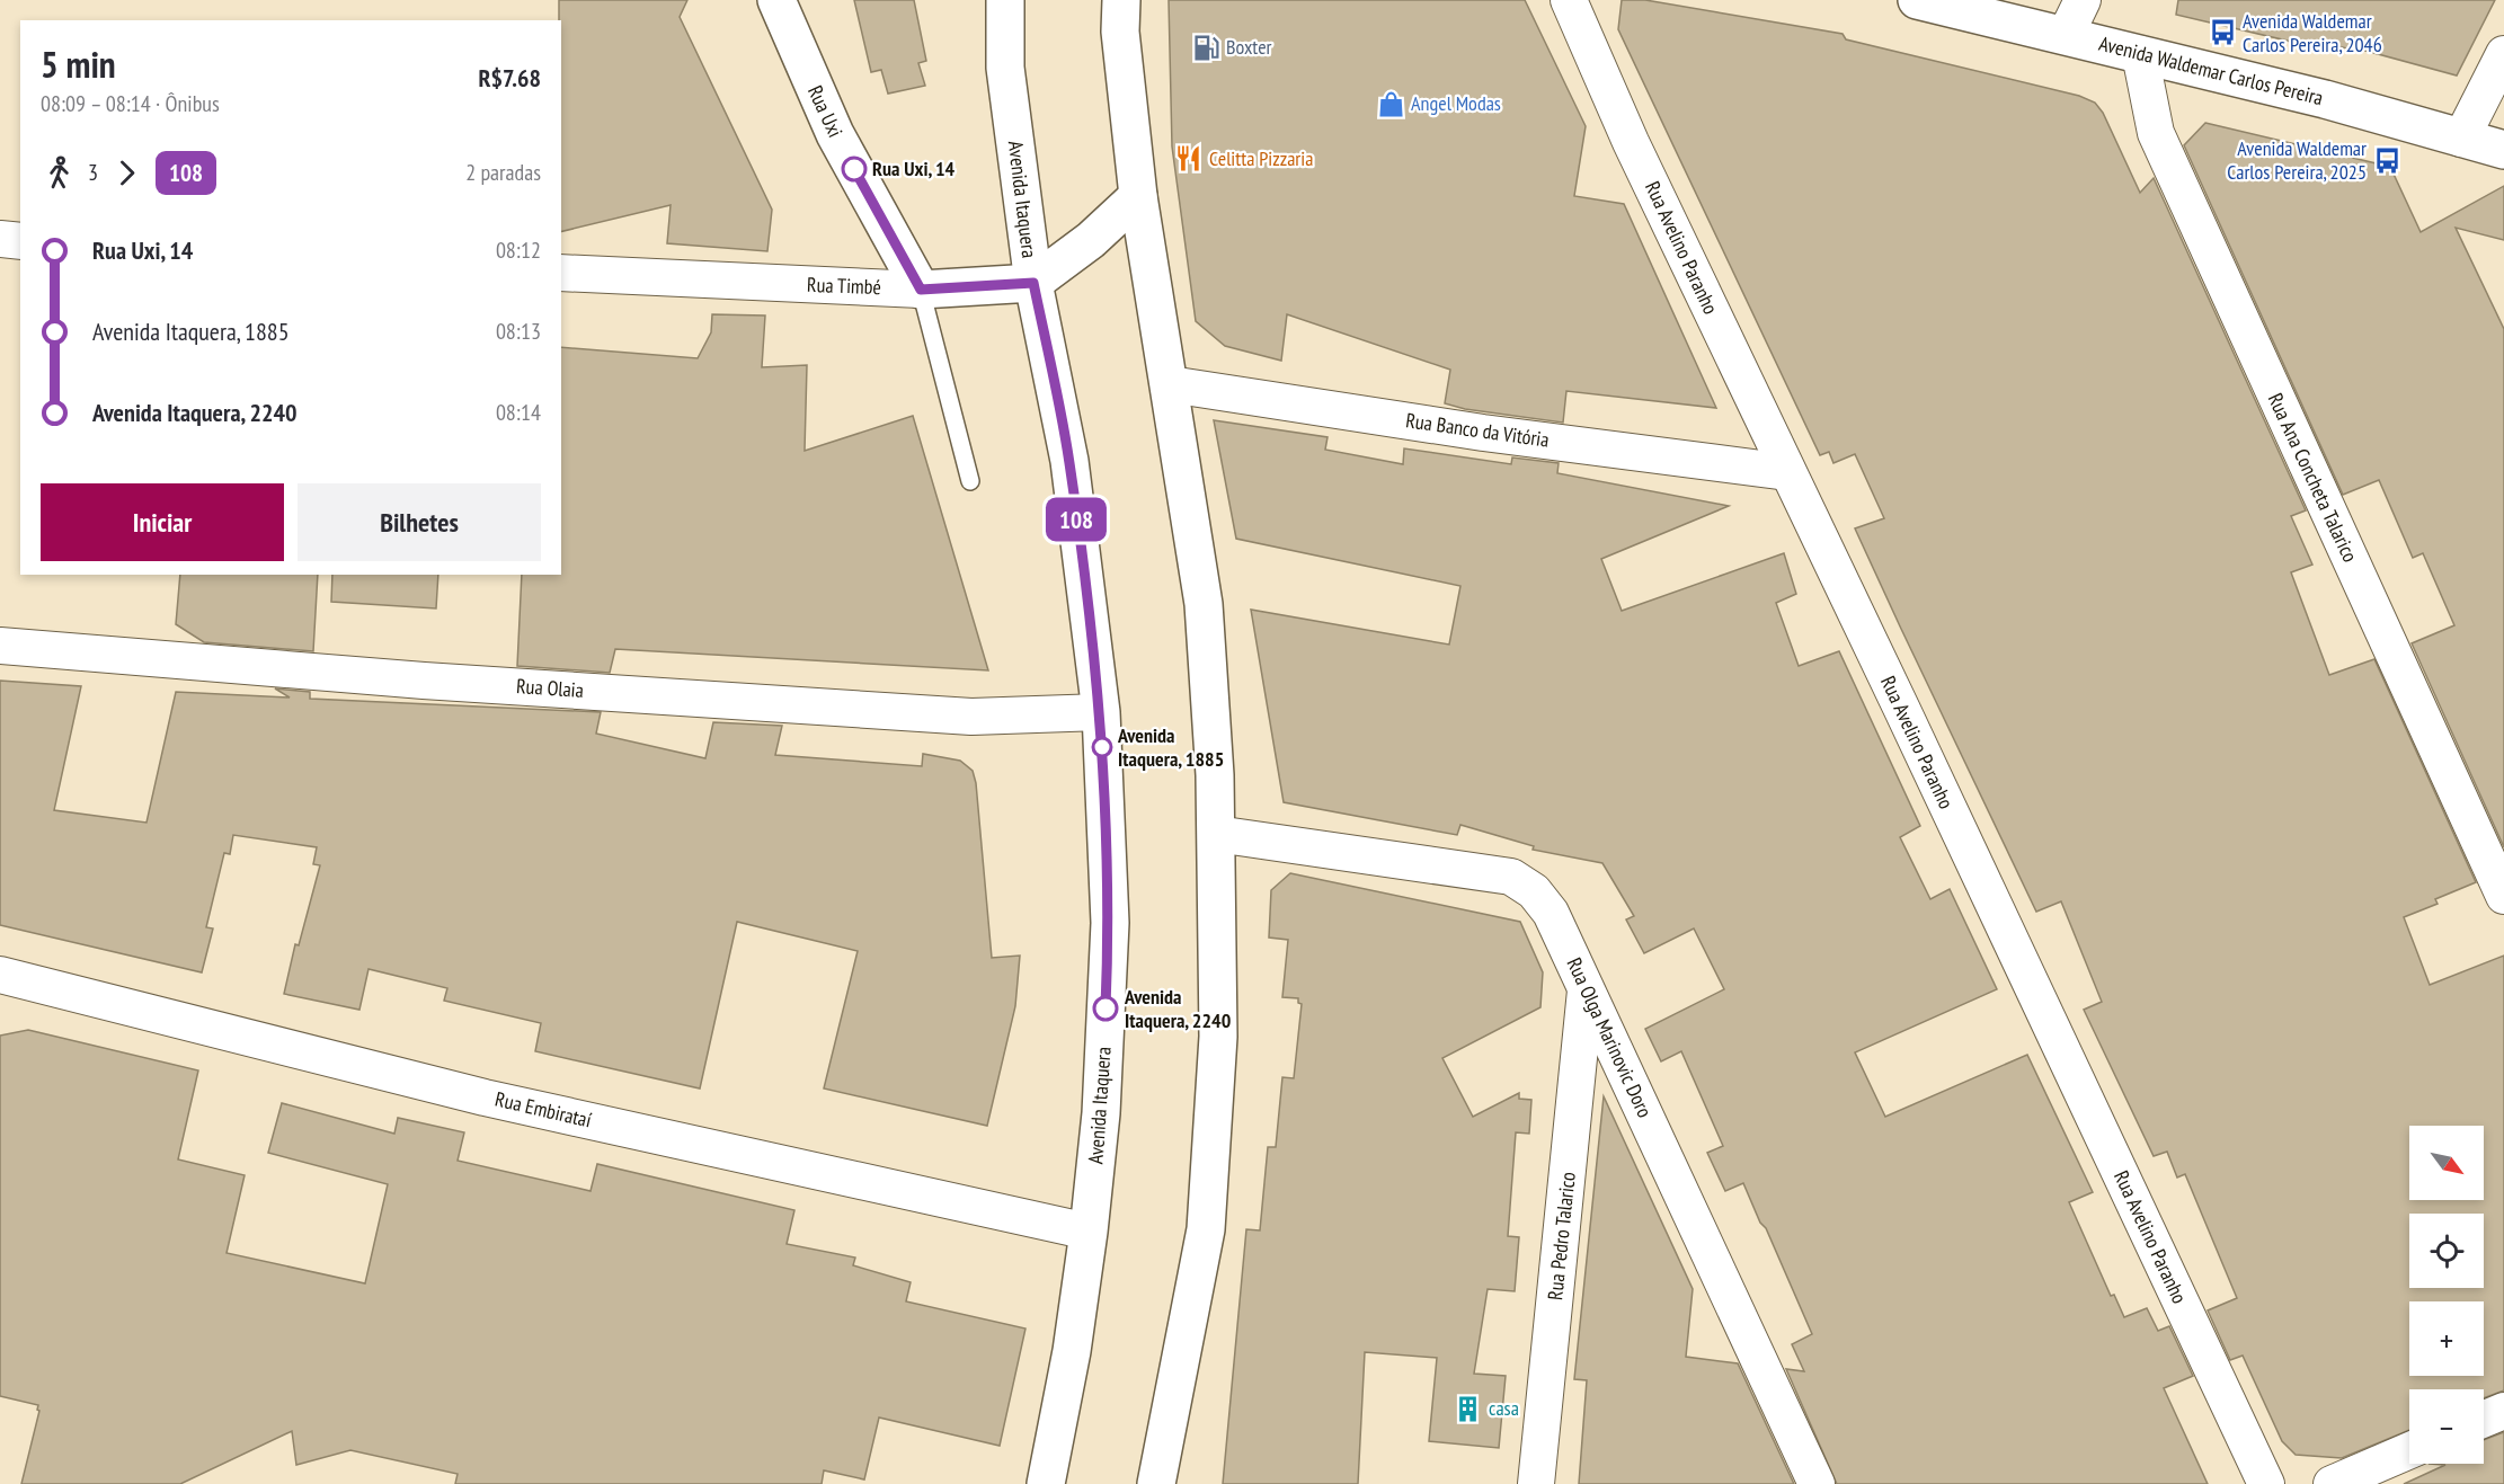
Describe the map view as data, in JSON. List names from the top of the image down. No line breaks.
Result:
{"streets":{"main road":["Avenida Waldemar Carlos Pereira","Rua Uxi","Avenida Itaquera","Rua Timbé"],"street":["Rua Avelino Paranho","Rua Banco da Vitória","Rua Ana Concheta Talarico","Rua Olaia","Rua Olga Marinovic Doro","Rua Embirataí","Rua Pedro Talarico"]},"crossings":[["Avenida Waldemar Carlos Pereira","Rua Ana Concheta Talarico"],["Rua Uxi","Rua Timbé"],["Avenida Itaquera","Rua Timbé"],["Avenida Itaquera","Rua Olaia"],["Avenida Itaquera","Rua Embirataí"],["Rua Avelino Paranho","Rua Banco da Vitória"],["Rua Olga Marinovic Doro","Rua Pedro Talarico"]],"places":{"bus stop":["Avenida Waldemar Carlos Pereira, 2046","Avenida Waldemar Carlos Pereira, 2025"],"fuel station":["Boxter"],"shop":["Angel Modas"],"restaurant":["Celitta Pizzaria"],"other":["Rua Uxi, 14","Avenida Itaquera, 1885","Avenida Itaquera, 2240"],"building":["casa"]},"lines":["bus line 108"],"north":"bottom right","page":{"on_map":"108","heading":["5 min","08:09 – 08:14 · Ônibus","R$7.68"],"legs":["3","108","2 paradas"],"list":[{"name":"Rua Uxi, 14","value":"08:12"},{"name":"Avenida Itaquera, 1885","value":"08:13"},{"name":"Avenida Itaquera, 2240","value":"08:14"}],"buttons":["Iniciar","Bilhetes"],"map_buttons":["+","−"]}}
